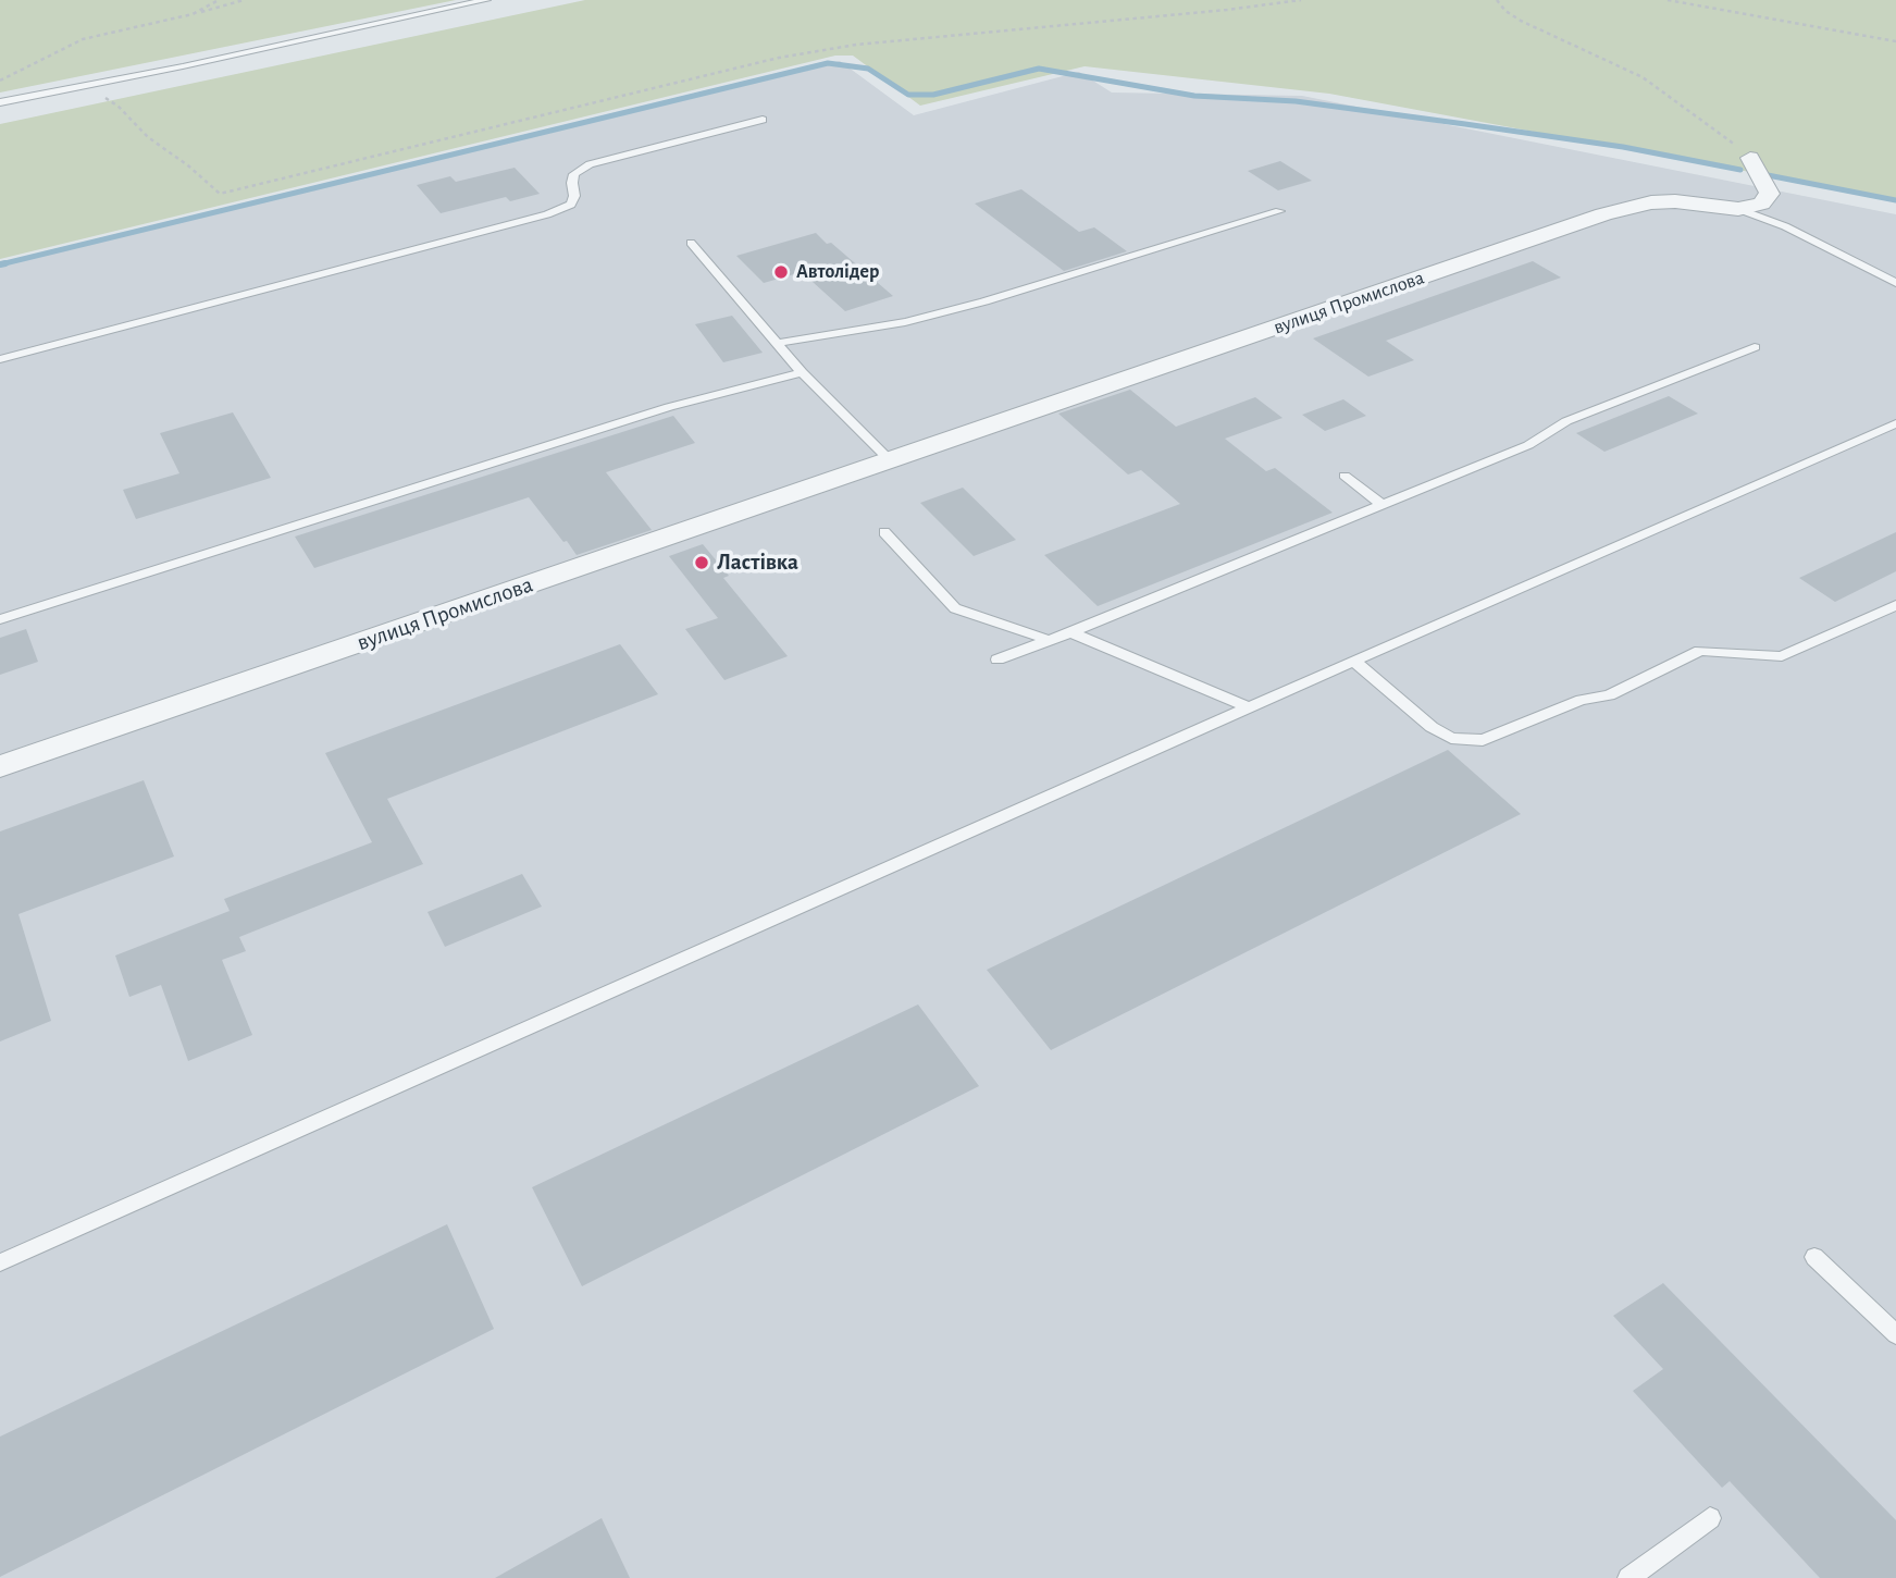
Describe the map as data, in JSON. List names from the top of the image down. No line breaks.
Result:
{"streets":{"street":["вулиця Промислова"]},"places":["Автолідер","Ластівка"]}
